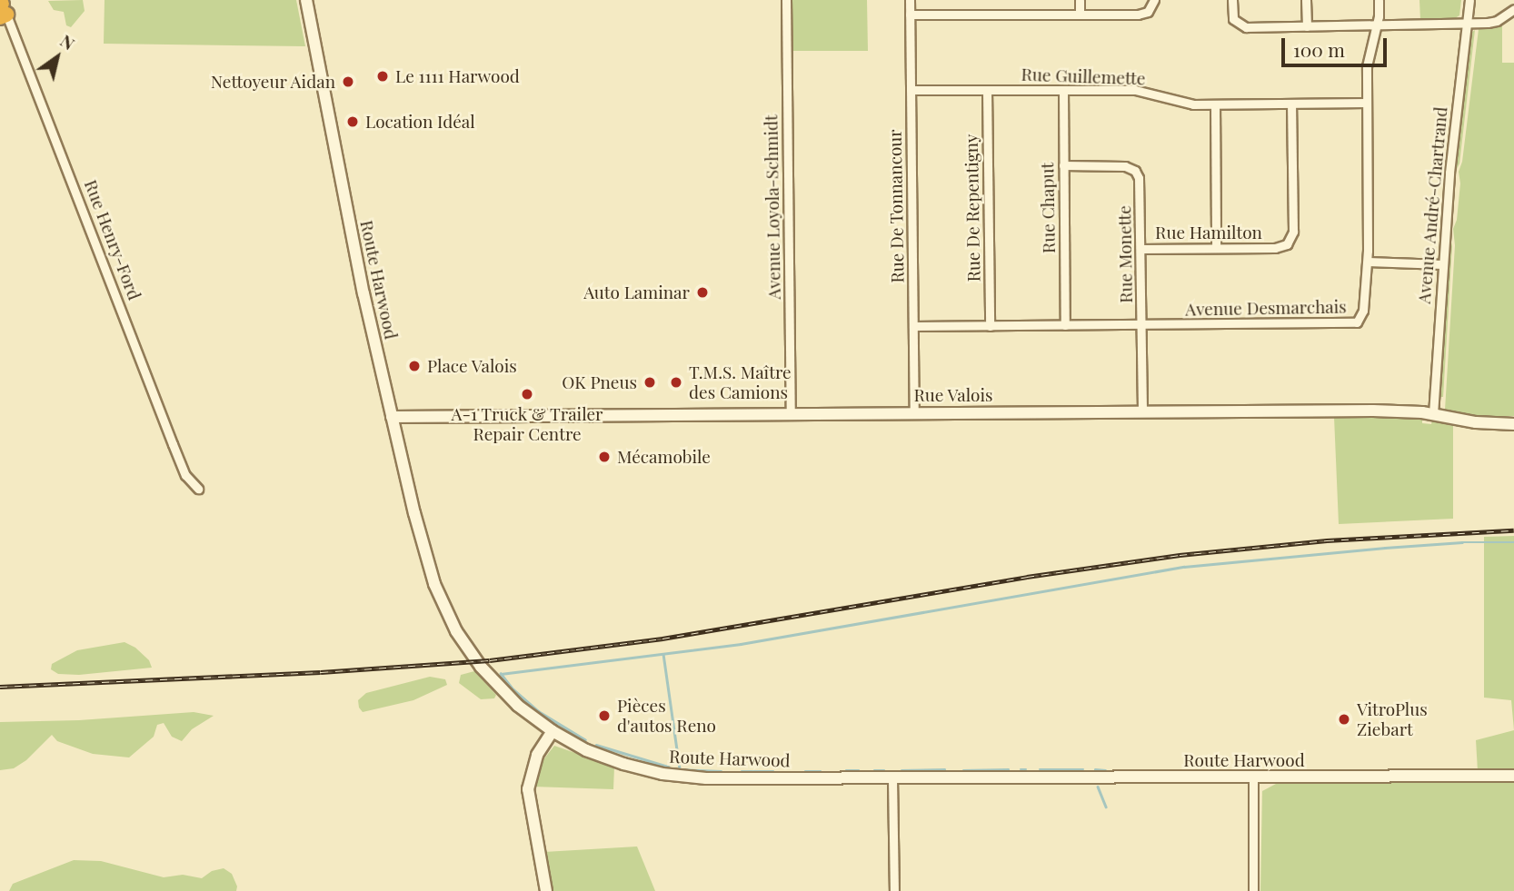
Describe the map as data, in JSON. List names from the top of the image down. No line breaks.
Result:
{"streets":{"main road":["Route Harwood","Rue Valois"],"street":["Rue Guillemette","Avenue André-Chartrand","Rue De Tonnancour","Avenue Loyola-Schmidt","Rue De Repentigny","Rue Chaput","Rue Hamilton","Rue Henry-Ford","Rue Monette","Avenue Desmarchais"]},"crossings":[["Rue Guillemette","Rue De Tonnancour"],["Rue Guillemette","Rue De Repentigny"],["Rue Guillemette","Rue Chaput"],["Rue Guillemette","Rue Hamilton"],["Rue Guillemette","Avenue Desmarchais"],["Avenue André-Chartrand","Rue Valois"],["Rue De Tonnancour","Avenue Desmarchais"],["Rue De Tonnancour","Rue Valois"],["Avenue Loyola-Schmidt","Rue Valois"],["Rue De Repentigny","Avenue Desmarchais"],["Rue Chaput","Rue Monette"],["Rue Chaput","Avenue Desmarchais"],["Rue Hamilton","Rue Monette"],["Rue Monette","Avenue Desmarchais"],["Rue Monette","Rue Valois"],["Route Harwood","Rue Valois"]],"places":["Le 1111 Harwood","Nettoyeur Aidan","Location Idéal","Auto Laminar","Place Valois","OK Pneus","T.M.S. Maître des Camions","A-1 Truck & Trailer Repair Centre","Mécamobile","Pièces d'autos Reno","VitroPlus Ziebart"],"scale_bar":"100 m","north":"top right"}
